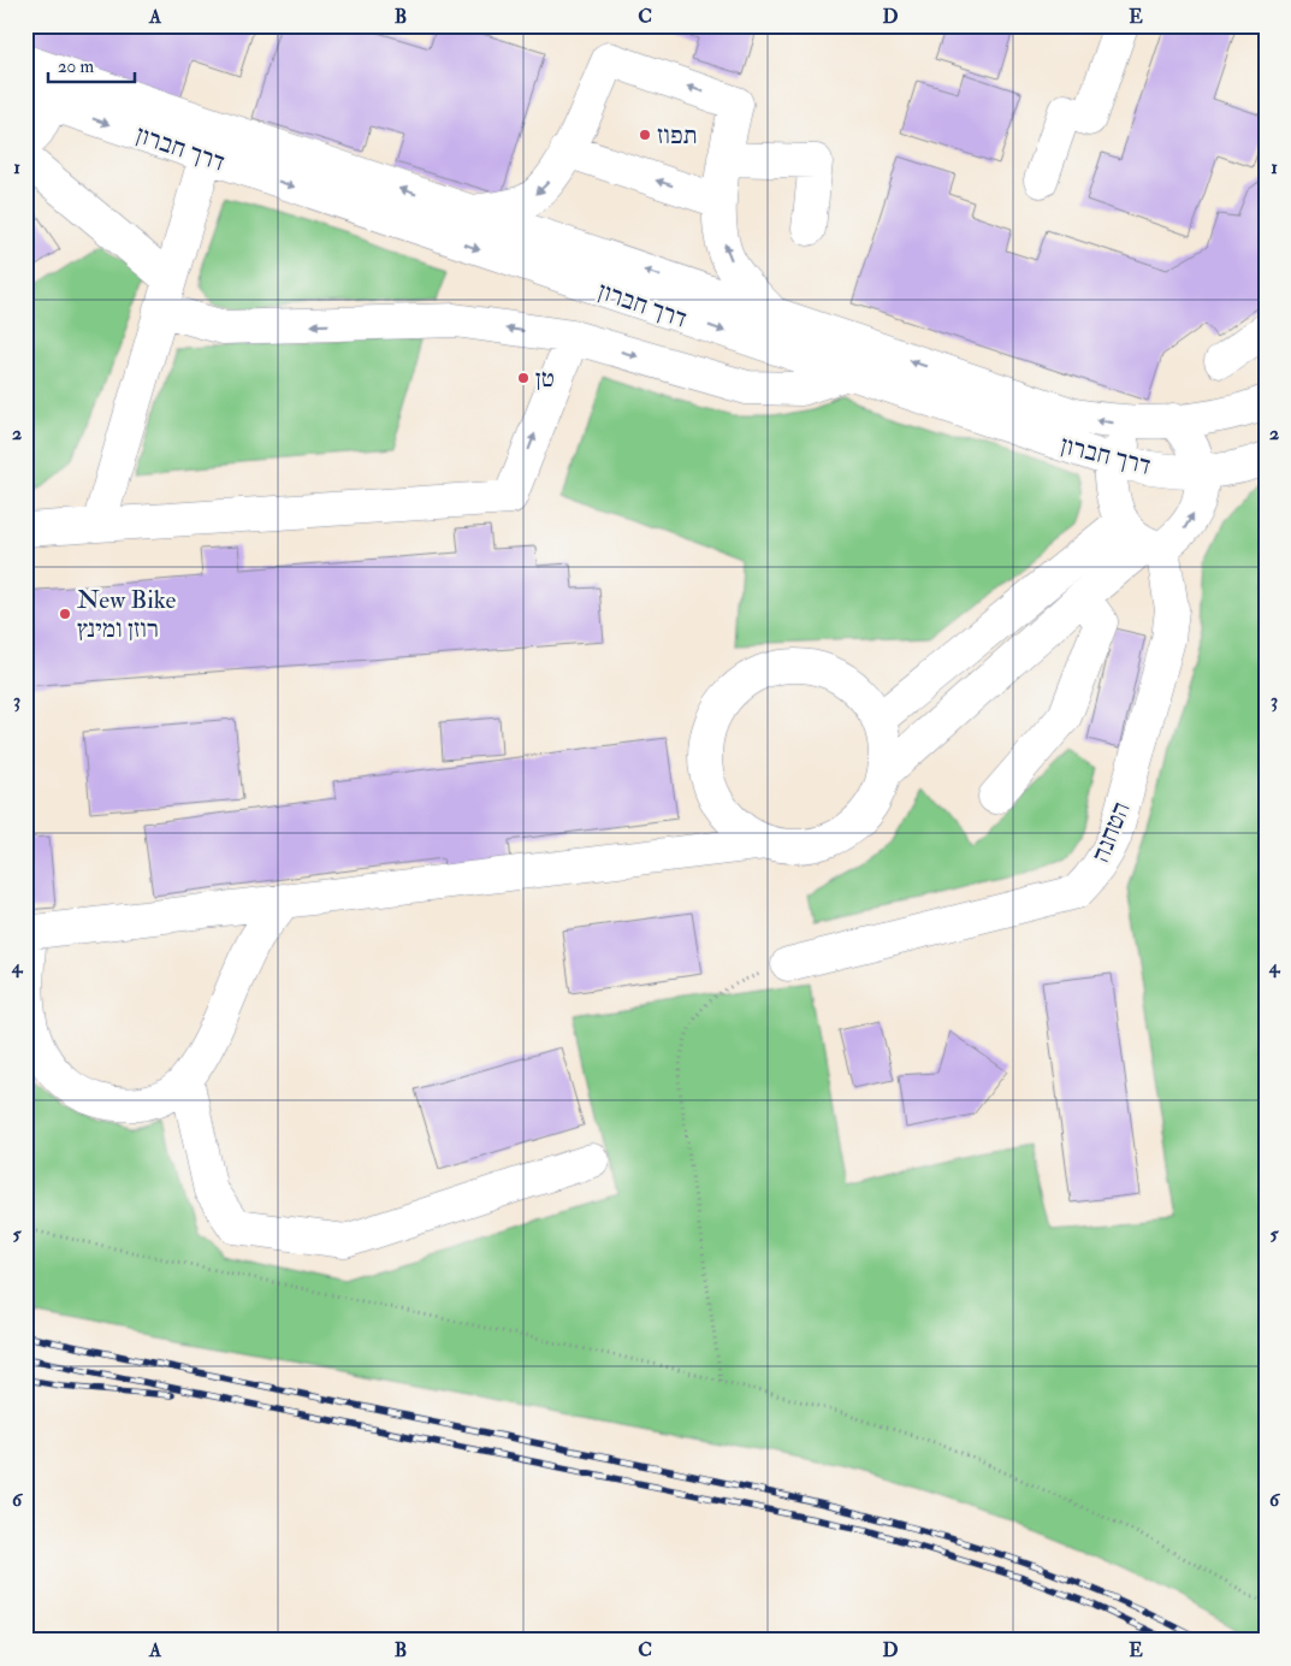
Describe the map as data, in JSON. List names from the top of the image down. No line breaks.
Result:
{"streets":{"street":["דרך חברון","הטחנה"]},"places":["תפוז","טן","New Bike רוזן ומינץ"],"scale_bar":"20 m","grid":{"columns":["A","B","C","D","E"],"rows":["1","2","3","4","5","6"]}}
